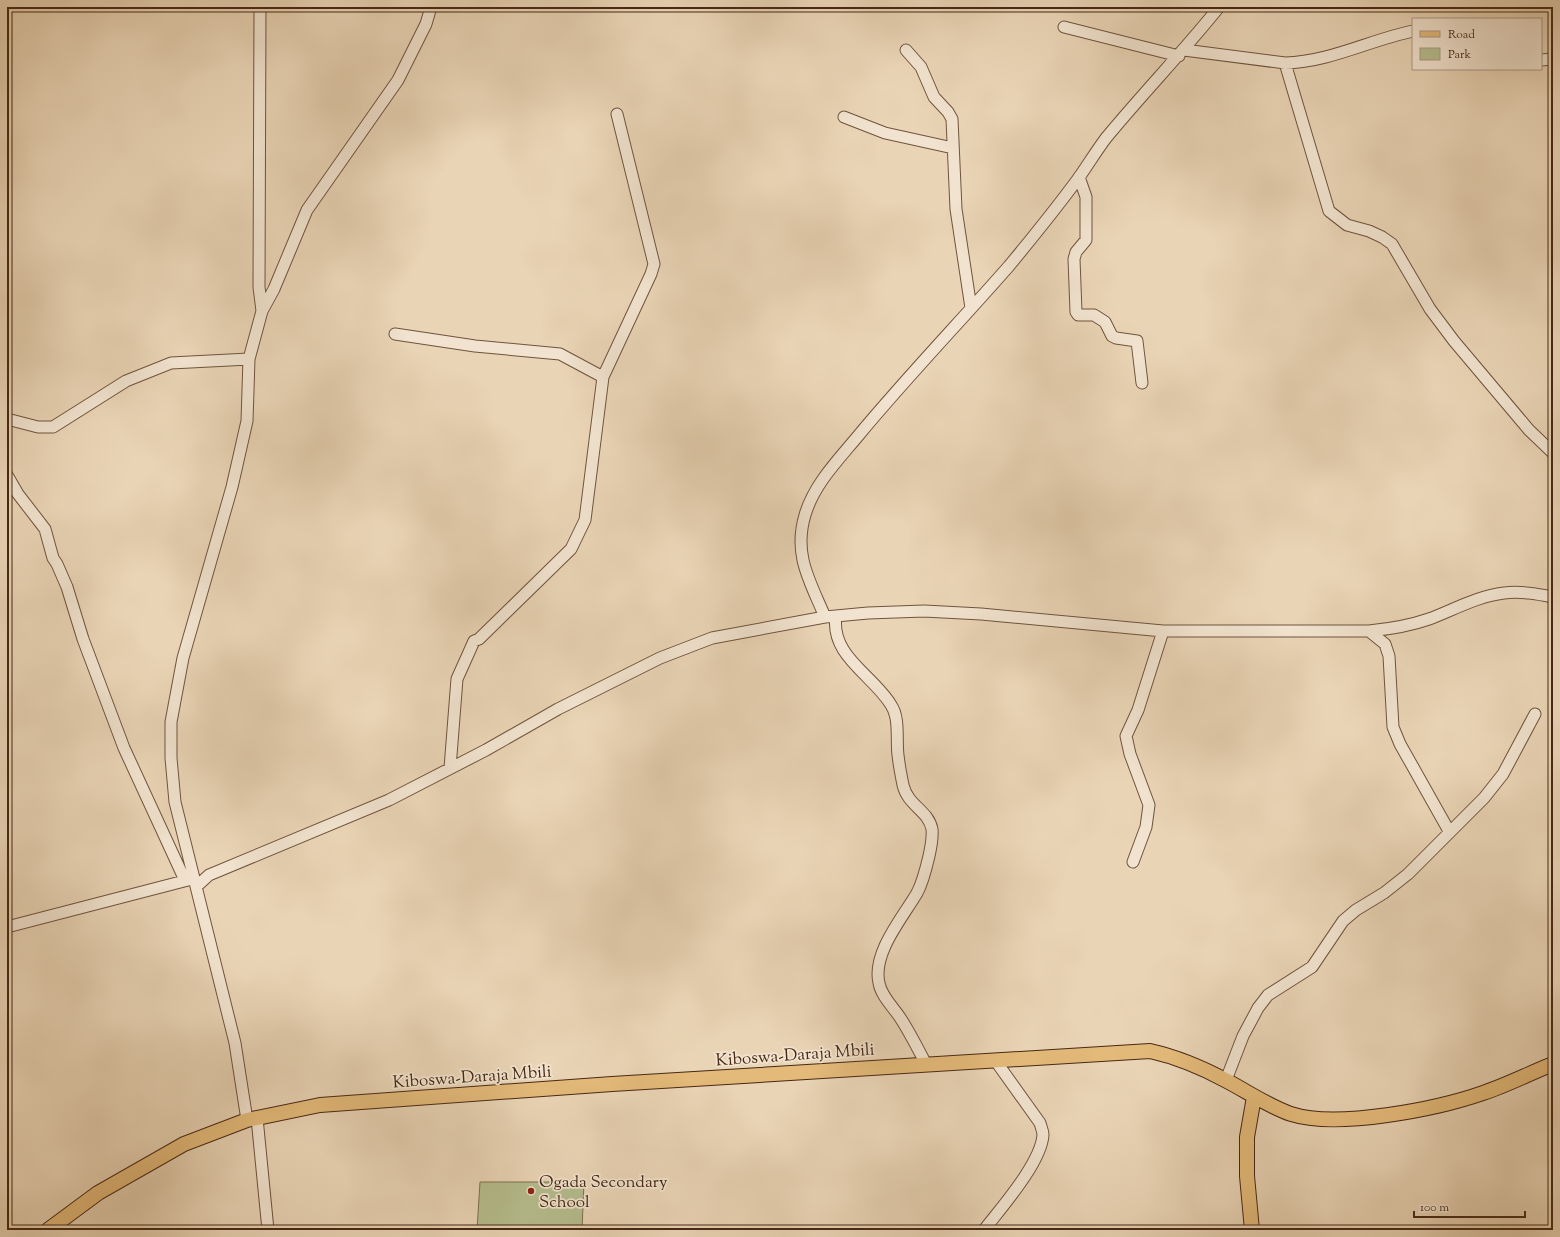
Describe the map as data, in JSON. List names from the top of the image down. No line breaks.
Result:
{"streets":{"main road":["Kiboswa-Daraja Mbili"]},"places":["Ogada Secondary School"],"legend":["Road","Park"],"scale_bar":"100 m"}
